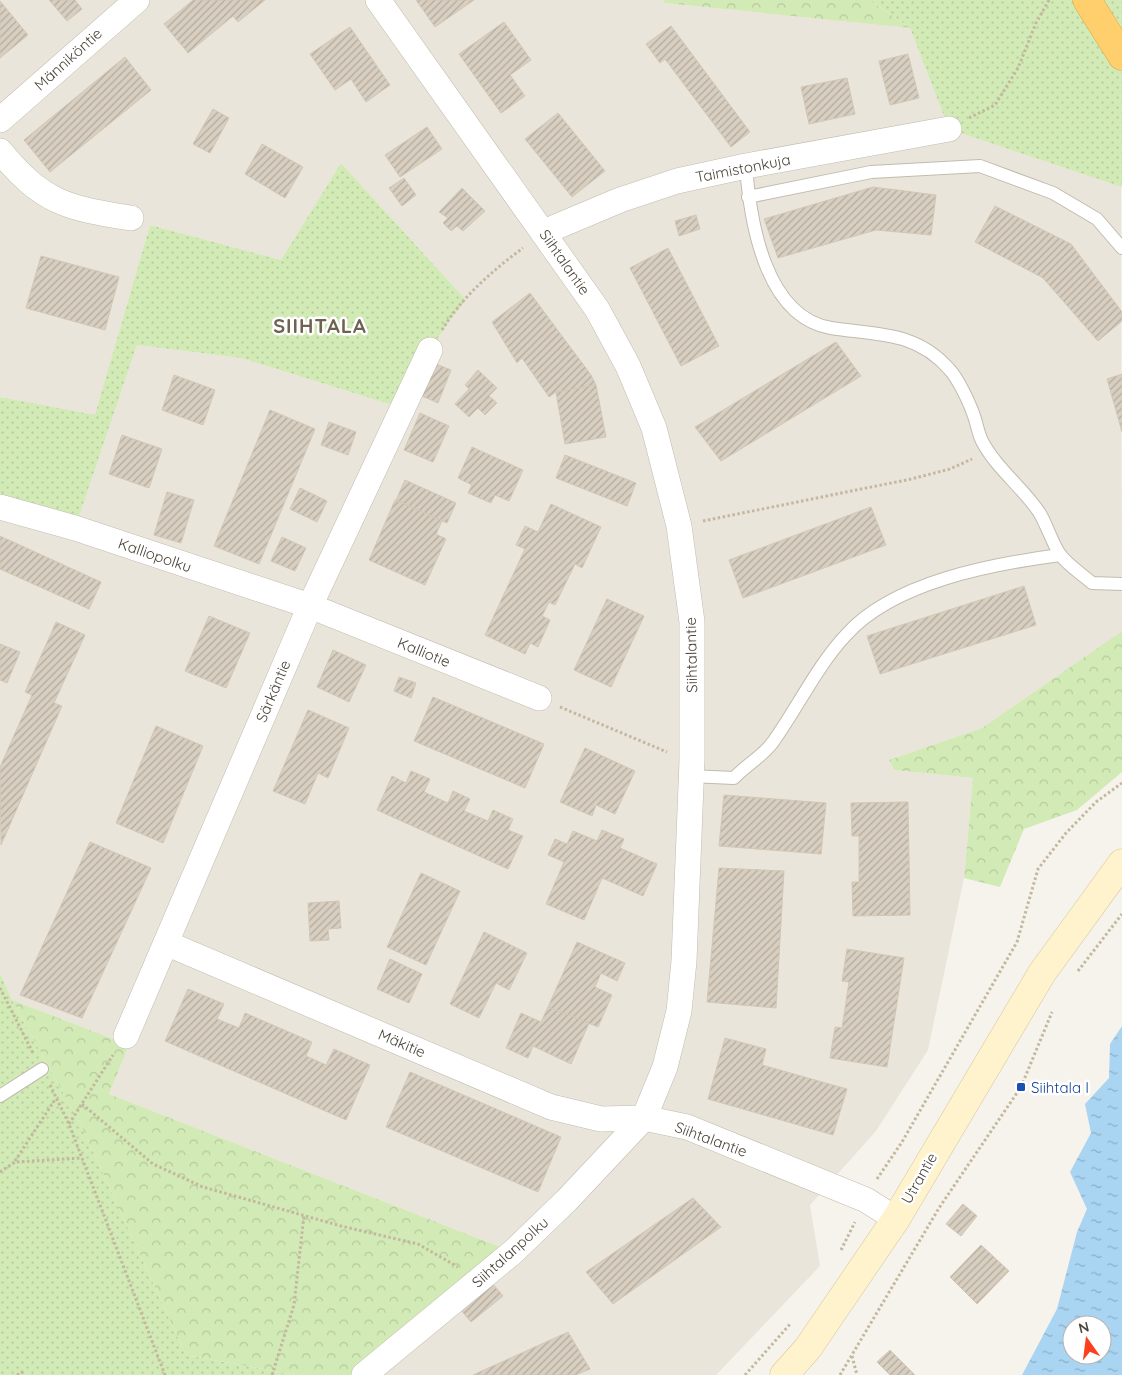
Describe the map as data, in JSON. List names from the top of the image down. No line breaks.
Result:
{"streets":{"main road":["Utrantie"],"street":["Männiköntie","Taimistonkuja","Siihtalantie","Kalliopolku","Kalliotie","Särkäntie","Mäkitie","Siihtalanpolku"]},"crossings":[["Taimistonkuja","Siihtalantie"],["Siihtalantie","Mäkitie"],["Siihtalantie","Utrantie"],["Siihtalantie","Siihtalanpolku"],["Kalliopolku","Kalliotie"],["Kalliopolku","Särkäntie"],["Kalliotie","Särkäntie"],["Särkäntie","Mäkitie"],["Mäkitie","Siihtalanpolku"]],"districts":["SIIHTALA"],"places":{"transit":["Siihtala I"]},"north":"top"}
